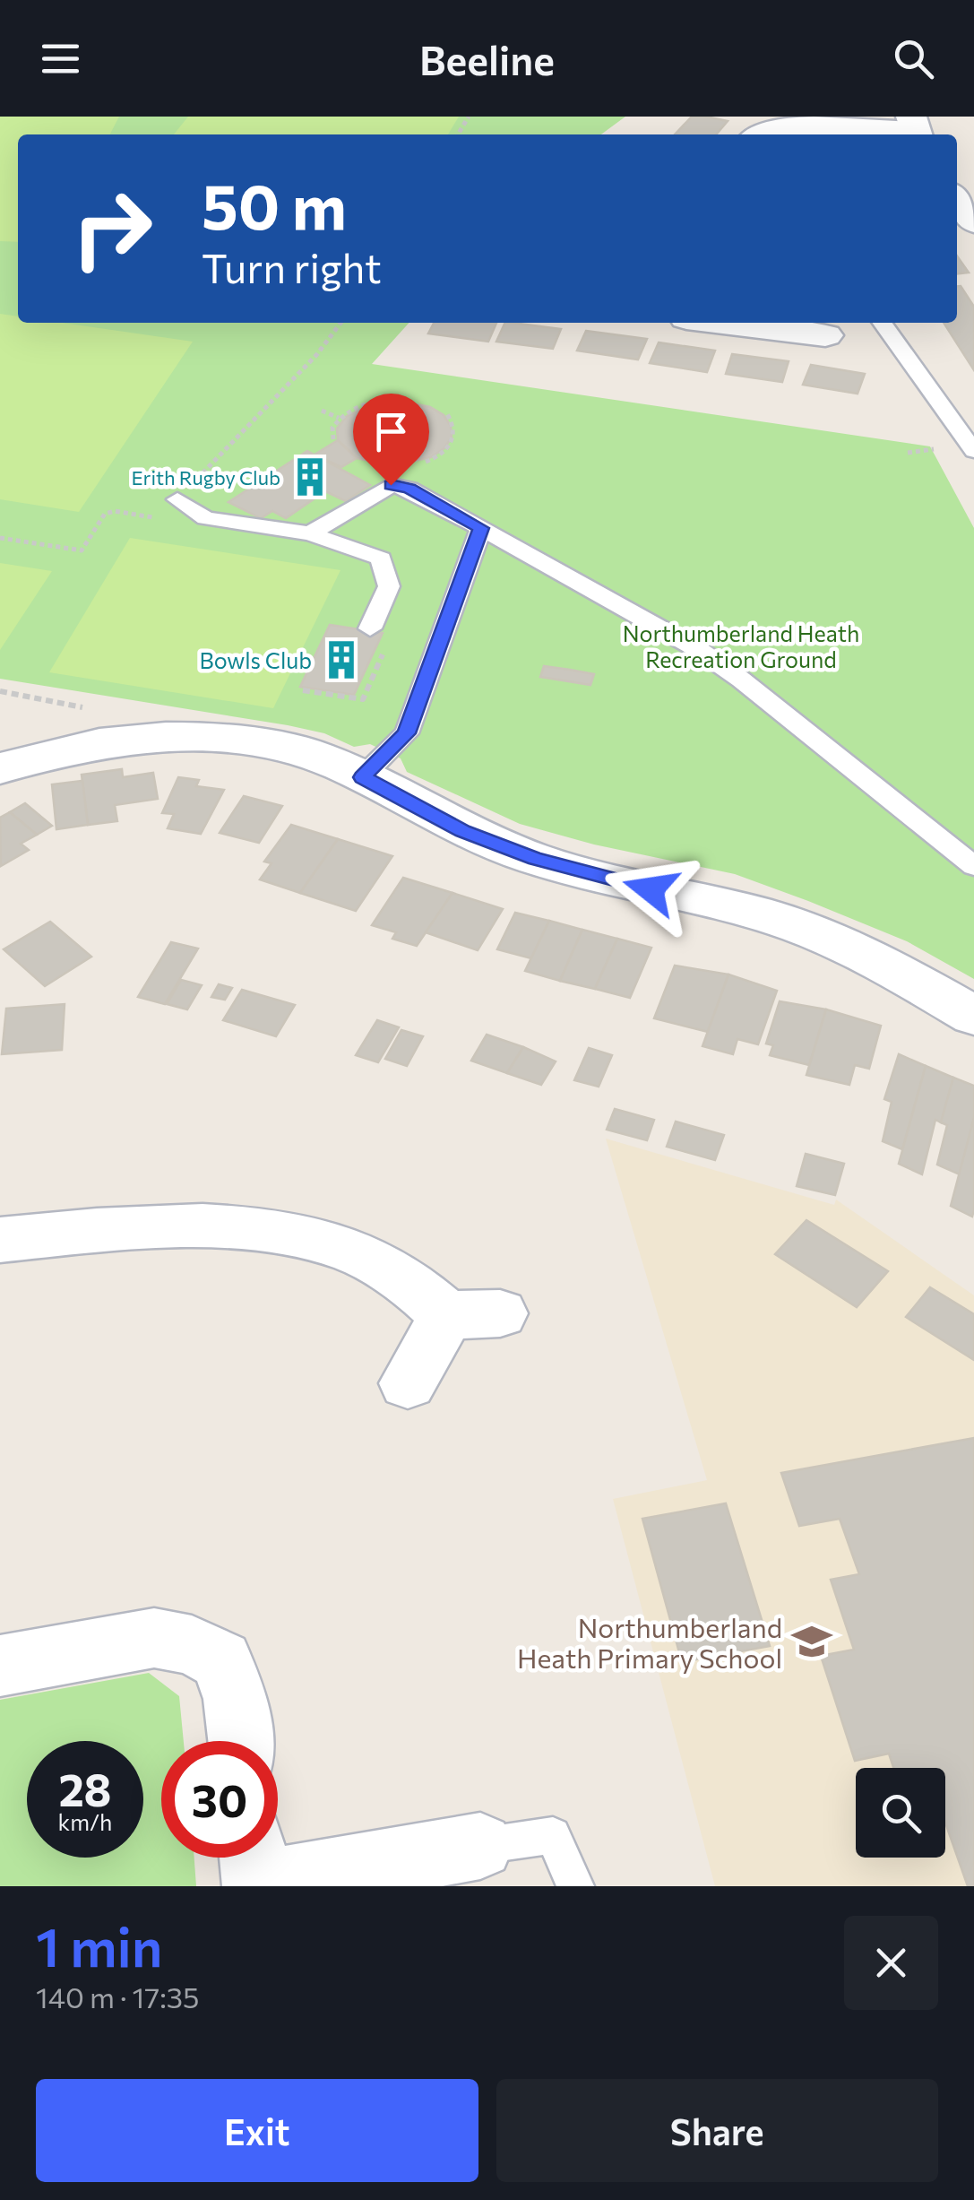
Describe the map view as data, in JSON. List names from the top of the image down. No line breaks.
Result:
{"parks":["Northumberland Heath Recreation Ground"],"places":{"building":["Erith Rugby Club","Bowls Club"],"school or university":["Northumberland Heath Primary School"]},"page":{"header":"Beeline","turn":["50 m","Turn right"],"speed":"28 km/h","limit":"30","heading":["1 min","140 m · 17:35"],"buttons":["Exit","Share"]}}
